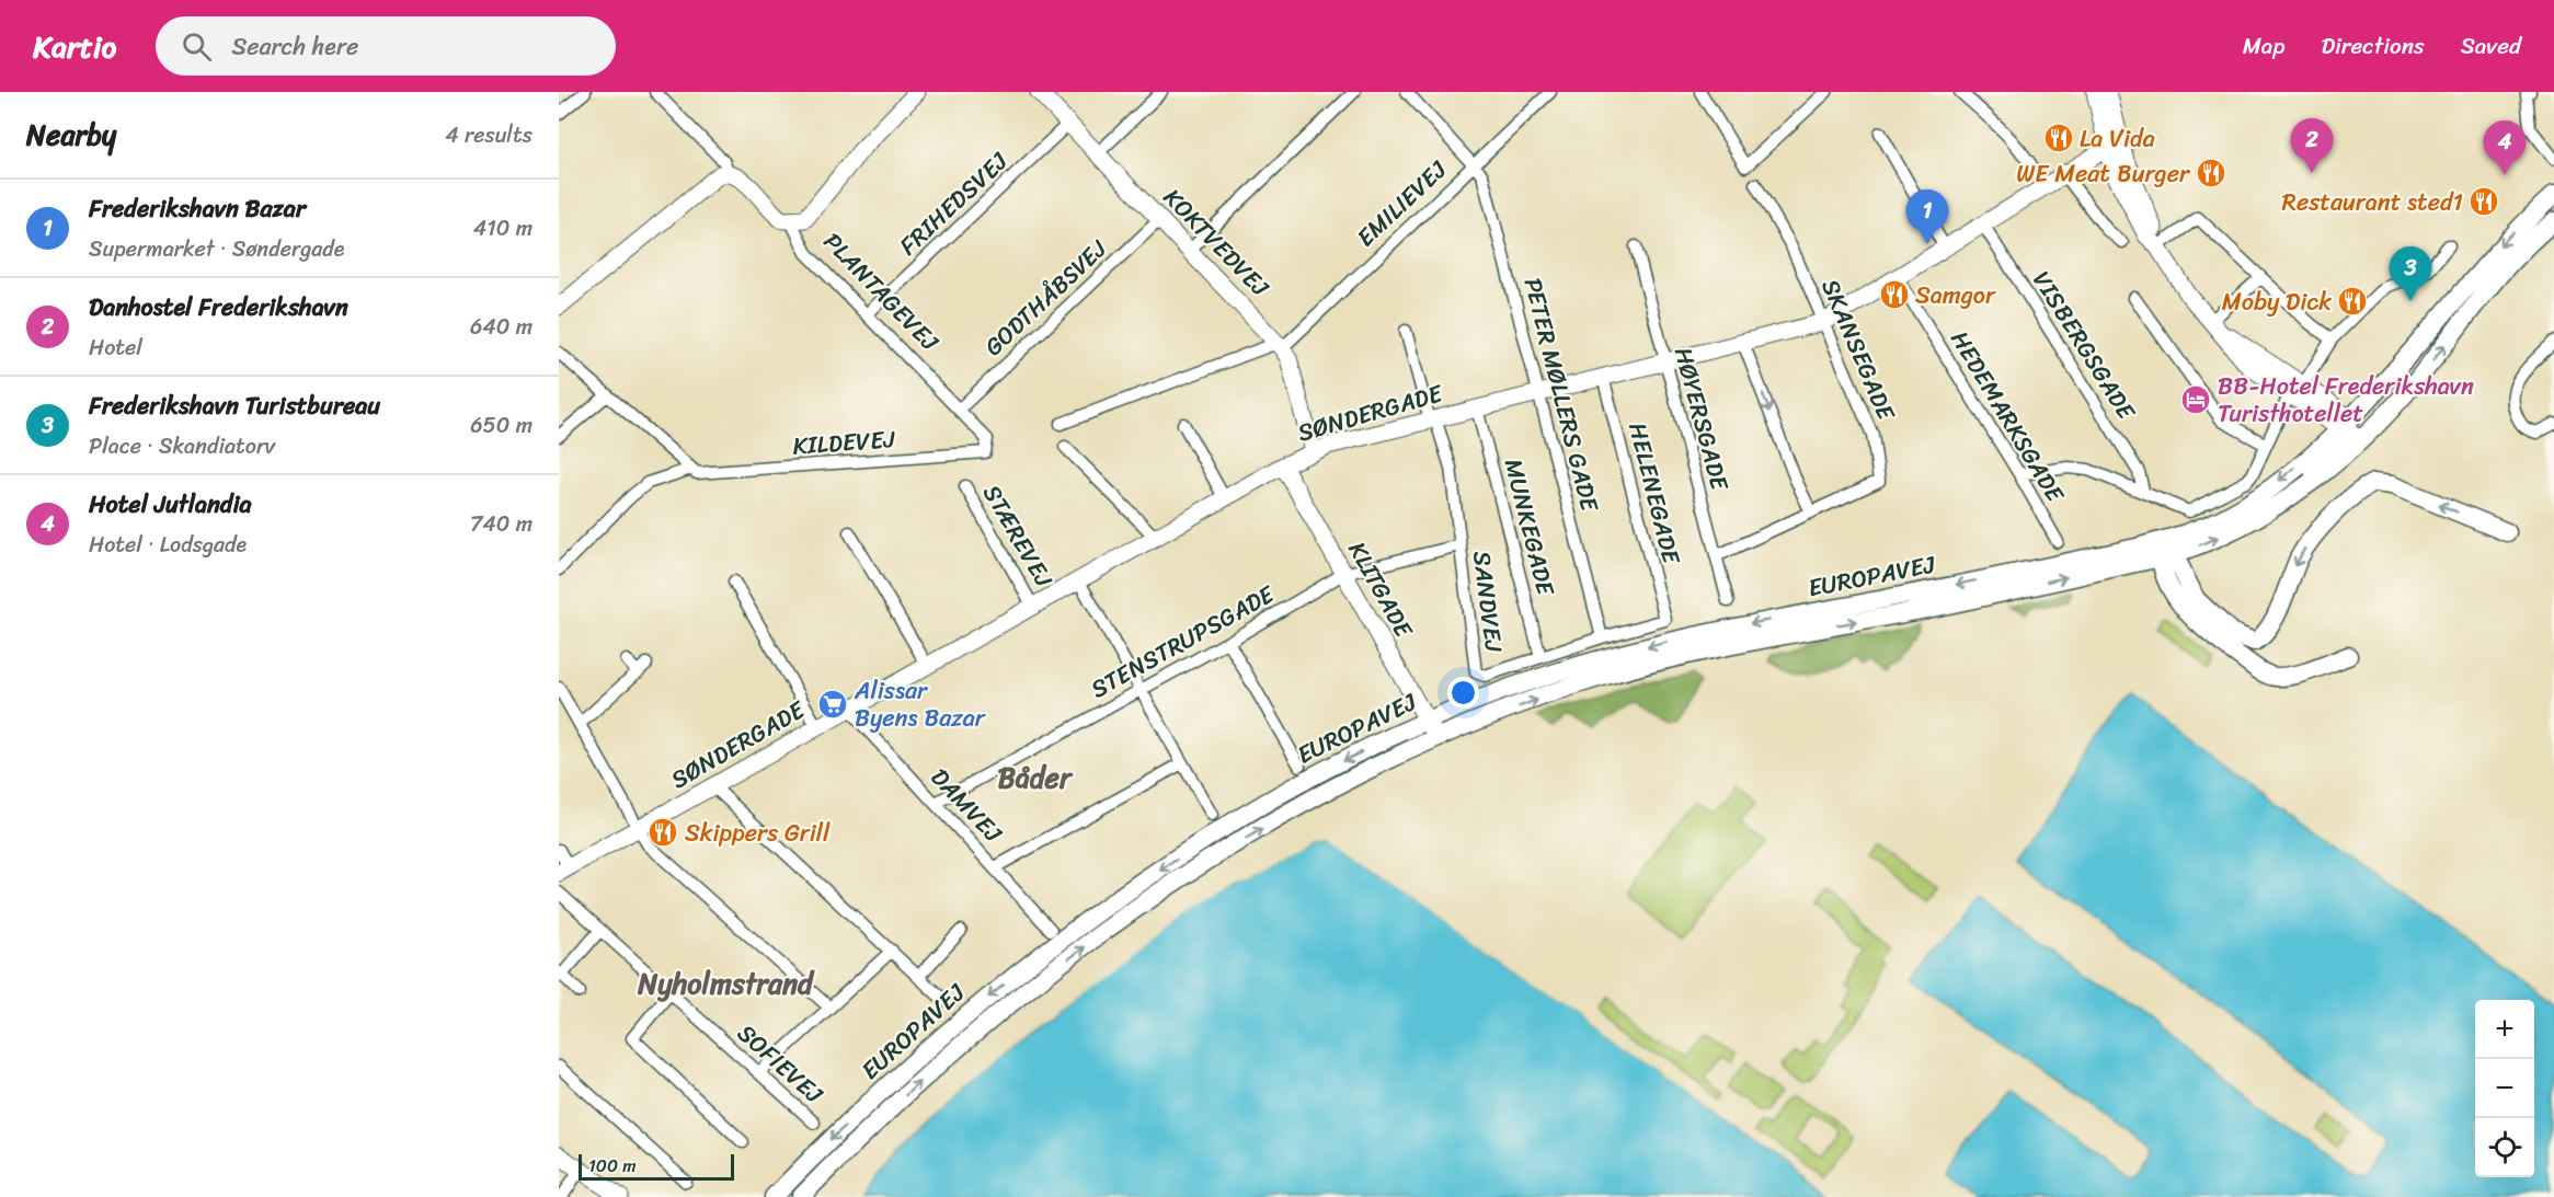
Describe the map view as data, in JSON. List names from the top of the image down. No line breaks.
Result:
{"streets":{"main road":["EUROPAVEJ"],"street":["FRIHEDSVEJ","EMILIEVEJ","KOKTVEDVEJ","PLANTAGEVEJ","GODTHÅBSVEJ","VISBERGSGADE","SKANSEGADE","PETER MØLLERS GADE","SØNDERGADE","HEDEMARKSGADE","HØYERSGADE","KILDEVEJ","HELENEGADE","MUNKEGADE","STÆREVEJ","KLITGADE","SANDVEJ","STENSTRUPSGADE","DAMVEJ","SOFIEVEJ"]},"crossings":[["FRIHEDSVEJ","KOKTVEDVEJ"],["FRIHEDSVEJ","PLANTAGEVEJ"],["EMILIEVEJ","KOKTVEDVEJ"],["EMILIEVEJ","PETER MØLLERS GADE"],["KOKTVEDVEJ","GODTHÅBSVEJ"],["KOKTVEDVEJ","SØNDERGADE"],["PLANTAGEVEJ","GODTHÅBSVEJ"],["PLANTAGEVEJ","KILDEVEJ"],["VISBERGSGADE","SØNDERGADE"],["SKANSEGADE","SØNDERGADE"],["SKANSEGADE","HØYERSGADE"],["PETER MØLLERS GADE","SØNDERGADE"],["PETER MØLLERS GADE","SANDVEJ"],["SØNDERGADE","HEDEMARKSGADE"],["SØNDERGADE","HØYERSGADE"],["SØNDERGADE","HELENEGADE"],["SØNDERGADE","MUNKEGADE"],["SØNDERGADE","STÆREVEJ"],["SØNDERGADE","KLITGADE"],["SØNDERGADE","SANDVEJ"],["SØNDERGADE","DAMVEJ"],["HELENEGADE","SANDVEJ"],["MUNKEGADE","SANDVEJ"],["EUROPAVEJ","KLITGADE"],["KLITGADE","STENSTRUPSGADE"],["SANDVEJ","STENSTRUPSGADE"],["STENSTRUPSGADE","DAMVEJ"]],"districts":["Båder","Nyholmstrand"],"places":{"restaurant":["La Vida","WE Meat Burger","Restaurant sted1","Samgor","Moby Dick","Skippers Grill"],"hotel":["BB-Hotel Frederikshavn Turisthotellet"],"supermarket":["Alissar Byens Bazar"]},"scale_bar":"100 m","page":{"header":"Kartio","search":"Search here","nav":["Map","Directions","Saved"],"heading":["Nearby","4 results"],"pins":["2","4","1","3"],"list":[{"mark":"1","name":"Frederikshavn Bazar","note":"Supermarket · Søndergade","value":"410 m"},{"mark":"2","name":"Danhostel Frederikshavn","note":"Hotel","value":"640 m"},{"mark":"3","name":"Frederikshavn Turistbureau","note":"Place · Skandiatorv","value":"650 m"},{"mark":"4","name":"Hotel Jutlandia","note":"Hotel · Lodsgade","value":"740 m"}],"map_buttons":["+","−"],"scale":"100 m"}}
